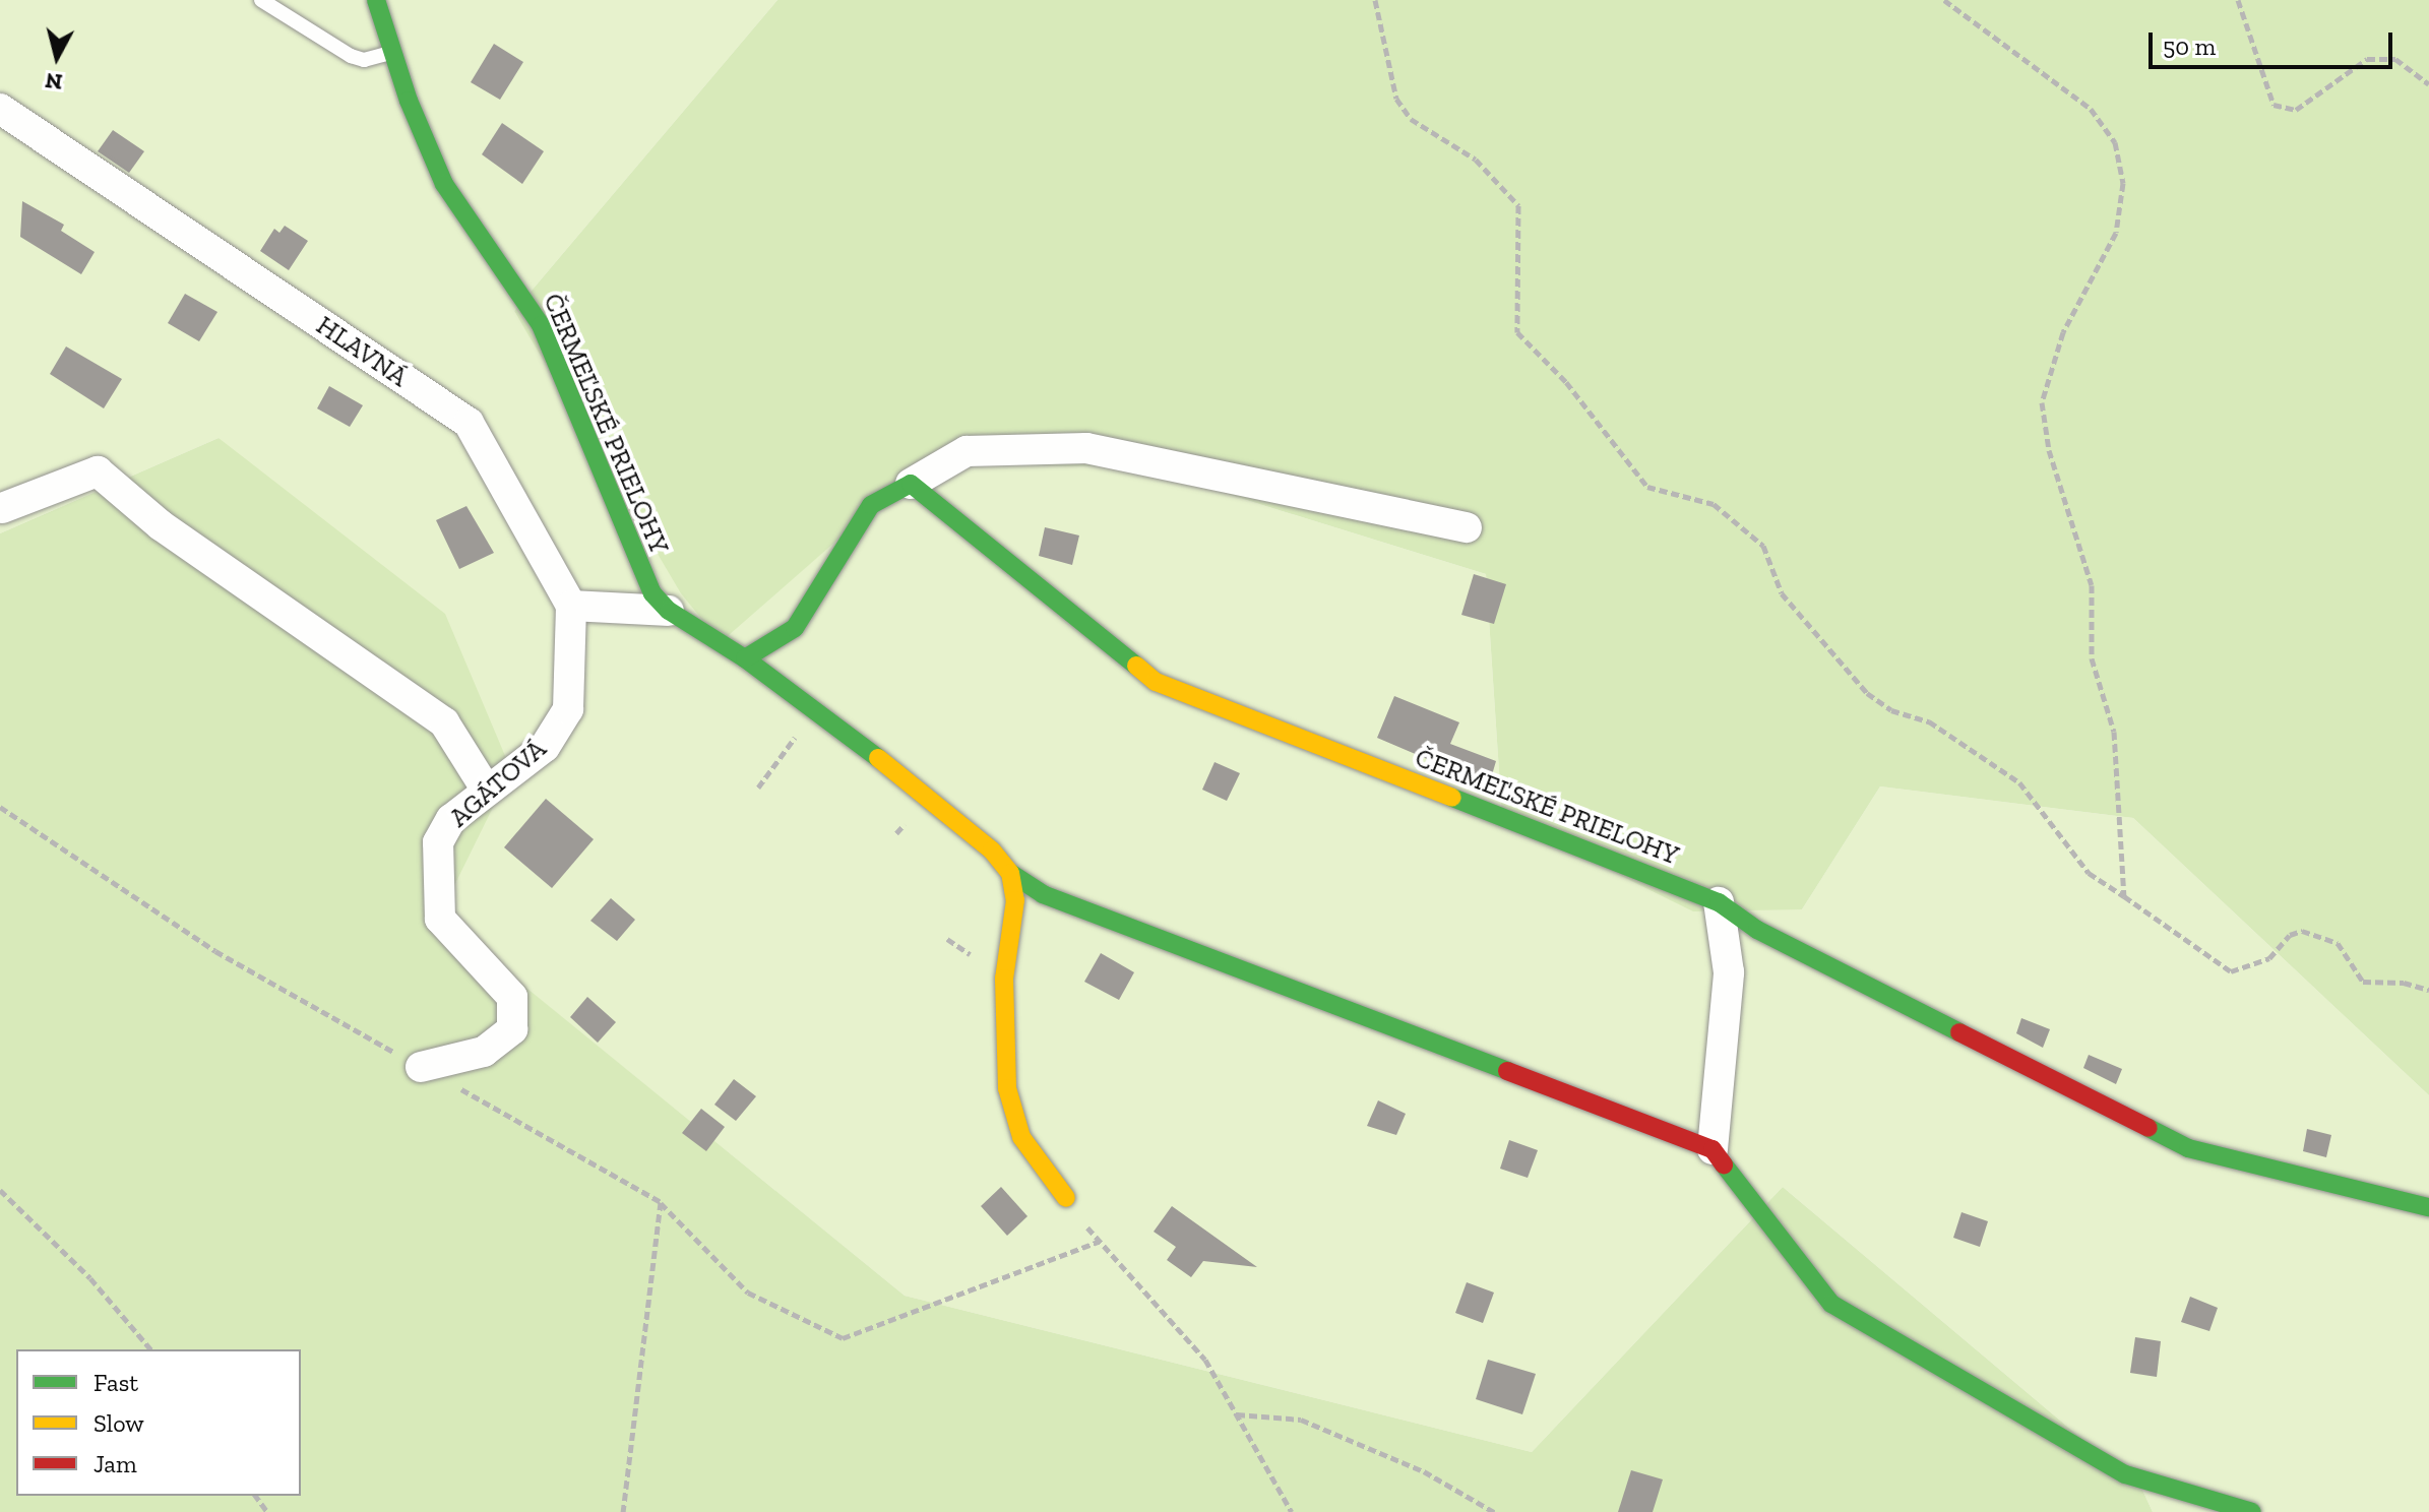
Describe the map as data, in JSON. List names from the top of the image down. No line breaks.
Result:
{"streets":{"street":["HLAVNÁ","ČERMEĽSKÉ PRIELOHY","AGÁTOVÁ"]},"crossings":[["HLAVNÁ","AGÁTOVÁ"]],"legend":["Fast","Slow","Jam"],"scale_bar":"50 m","north":"bottom"}
